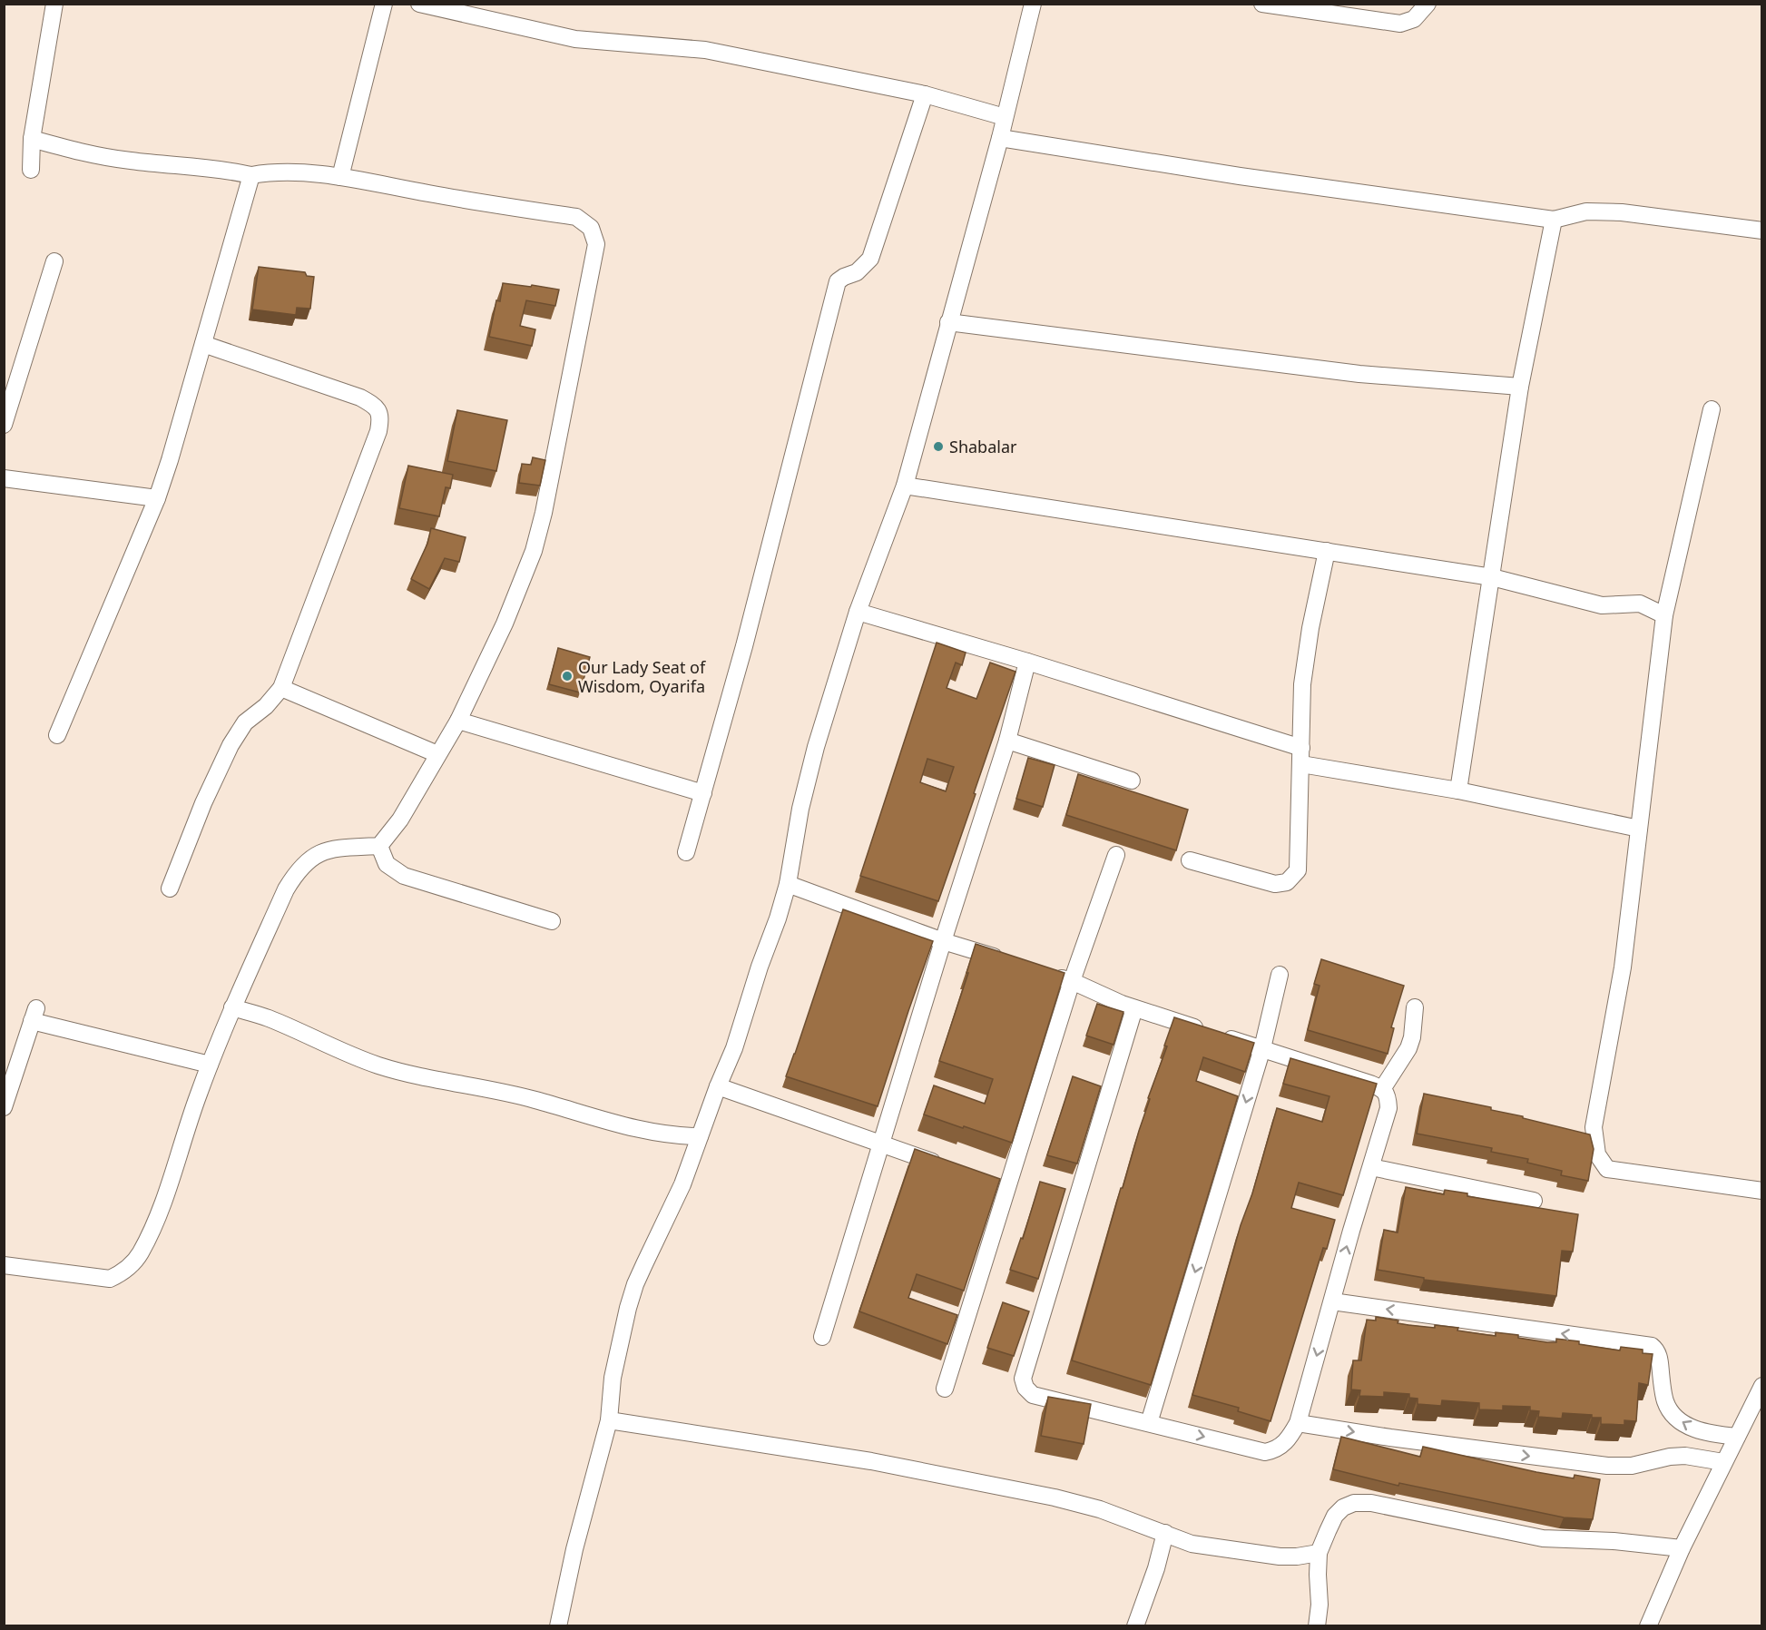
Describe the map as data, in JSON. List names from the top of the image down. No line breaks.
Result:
{"places":["Shabalar","Our Lady Seat of Wisdom, Oyarifa"]}
